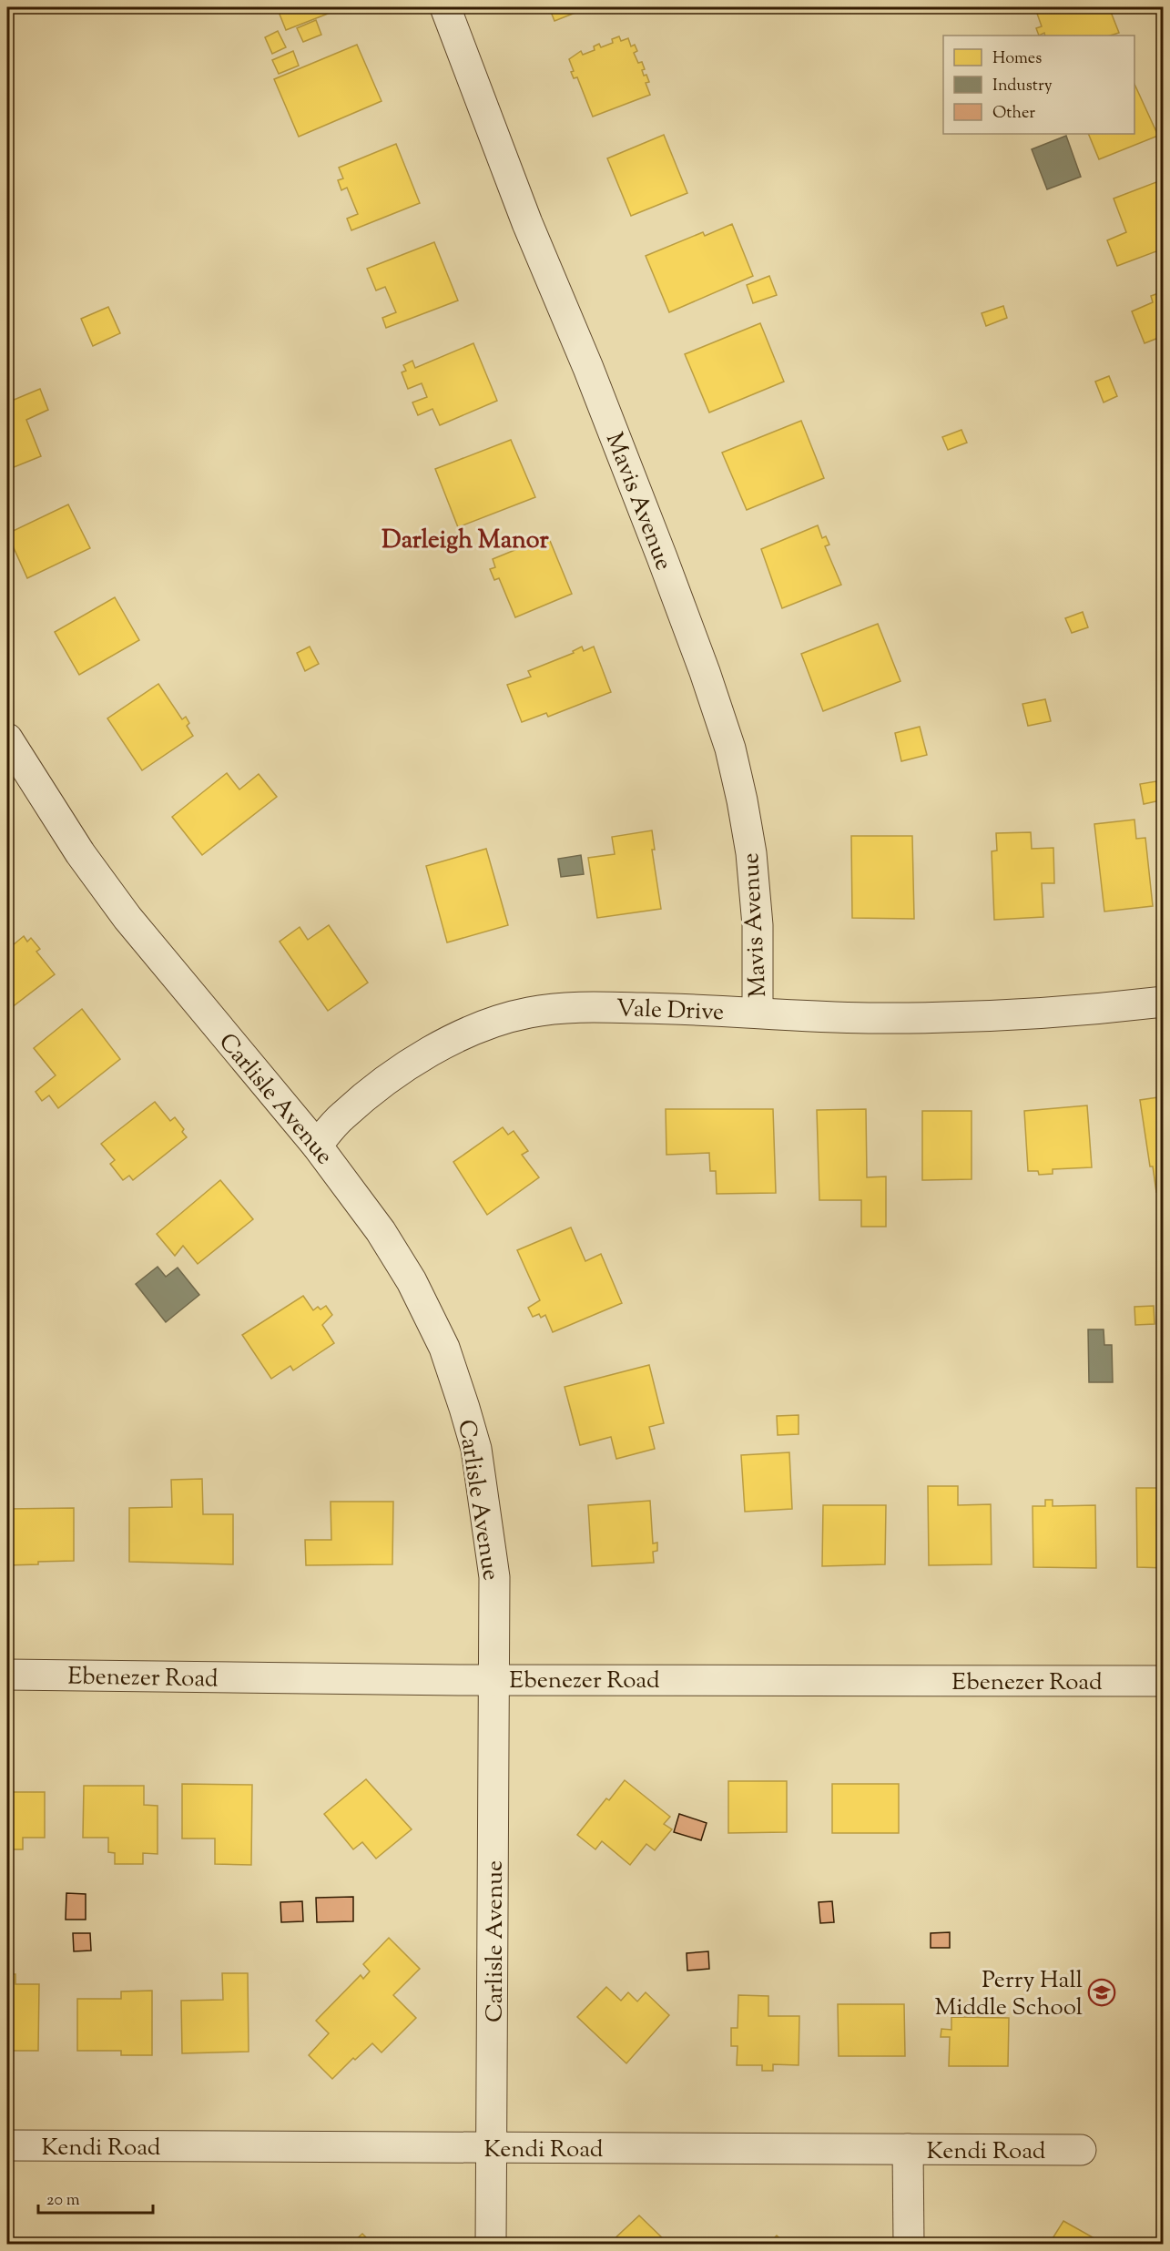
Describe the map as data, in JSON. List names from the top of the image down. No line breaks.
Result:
{"streets":{"street":["Mavis Avenue","Vale Drive","Carlisle Avenue","Ebenezer Road","Kendi Road"]},"crossings":[["Mavis Avenue","Vale Drive"],["Vale Drive","Carlisle Avenue"],["Carlisle Avenue","Ebenezer Road"],["Carlisle Avenue","Kendi Road"]],"districts":["Darleigh Manor"],"places":{"school or university":["Perry Hall Middle School"]},"legend":["Homes","Industry","Other"],"scale_bar":"20 m"}
